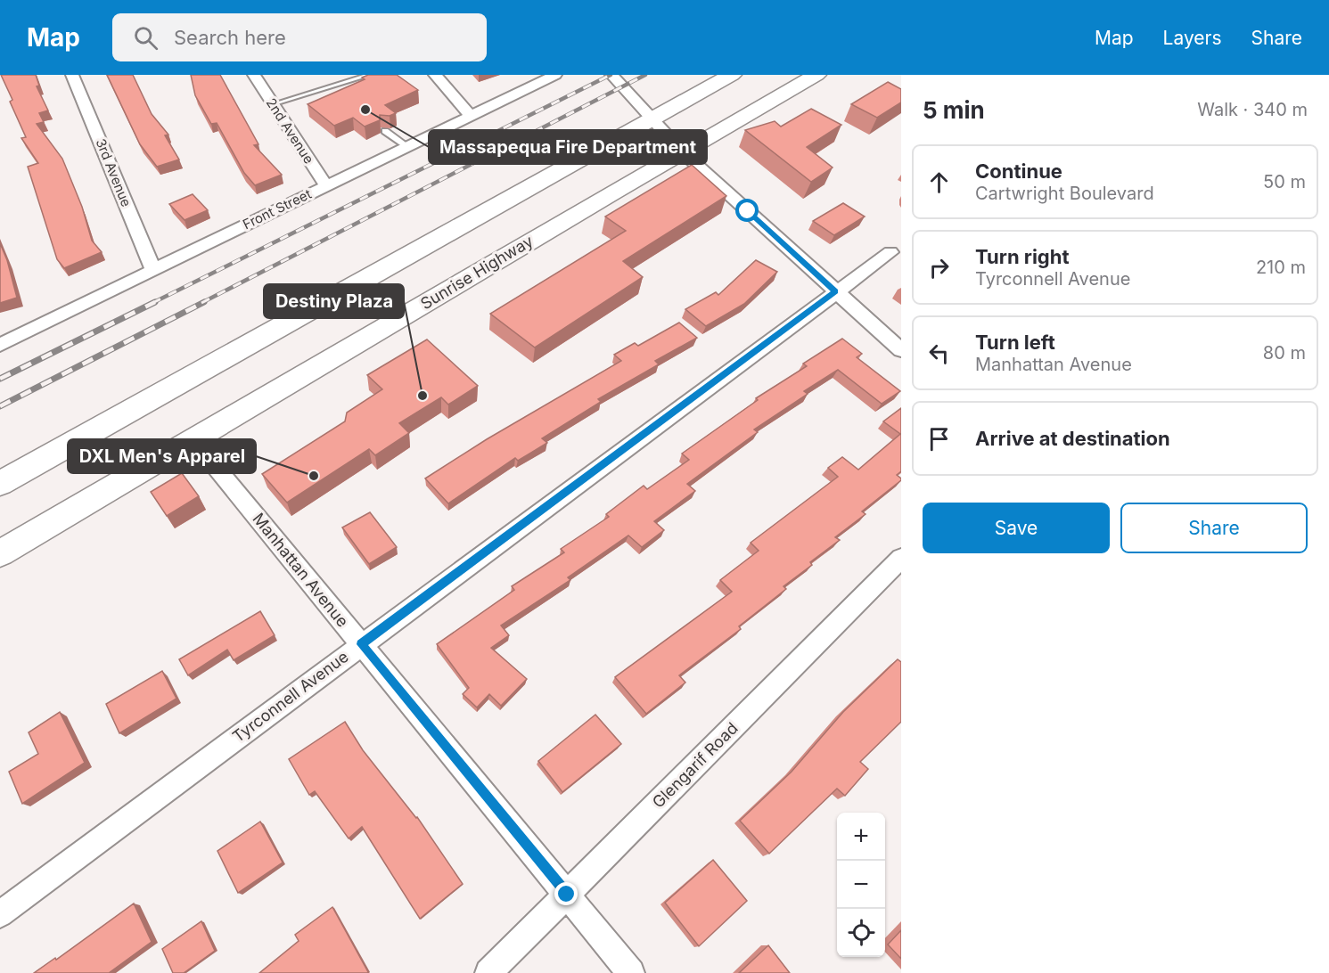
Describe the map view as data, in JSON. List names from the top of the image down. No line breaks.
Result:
{"streets":{"highway":["Sunrise Highway"],"street":["2nd Avenue","3rd Avenue","Front Street","Manhattan Avenue","Tyrconnell Avenue","Glengarif Road"]},"crossings":[["2nd Avenue","Front Street"],["3rd Avenue","Front Street"],["Sunrise Highway","Manhattan Avenue"],["Manhattan Avenue","Tyrconnell Avenue"],["Manhattan Avenue","Glengarif Road"]],"places":["Massapequa Fire Department","Destiny Plaza","DXL Men's Apparel"],"page":{"header":"Map","search":"Search here","nav":["Map","Layers","Share"],"heading":["5 min","Walk · 340 m"],"list":[["Continue","Cartwright Boulevard","50 m"],["Turn right","Tyrconnell Avenue","210 m"],["Turn left","Manhattan Avenue","80 m"],"Arrive at destination"],"buttons":["Save","Share"],"map_buttons":["+","−"]}}
